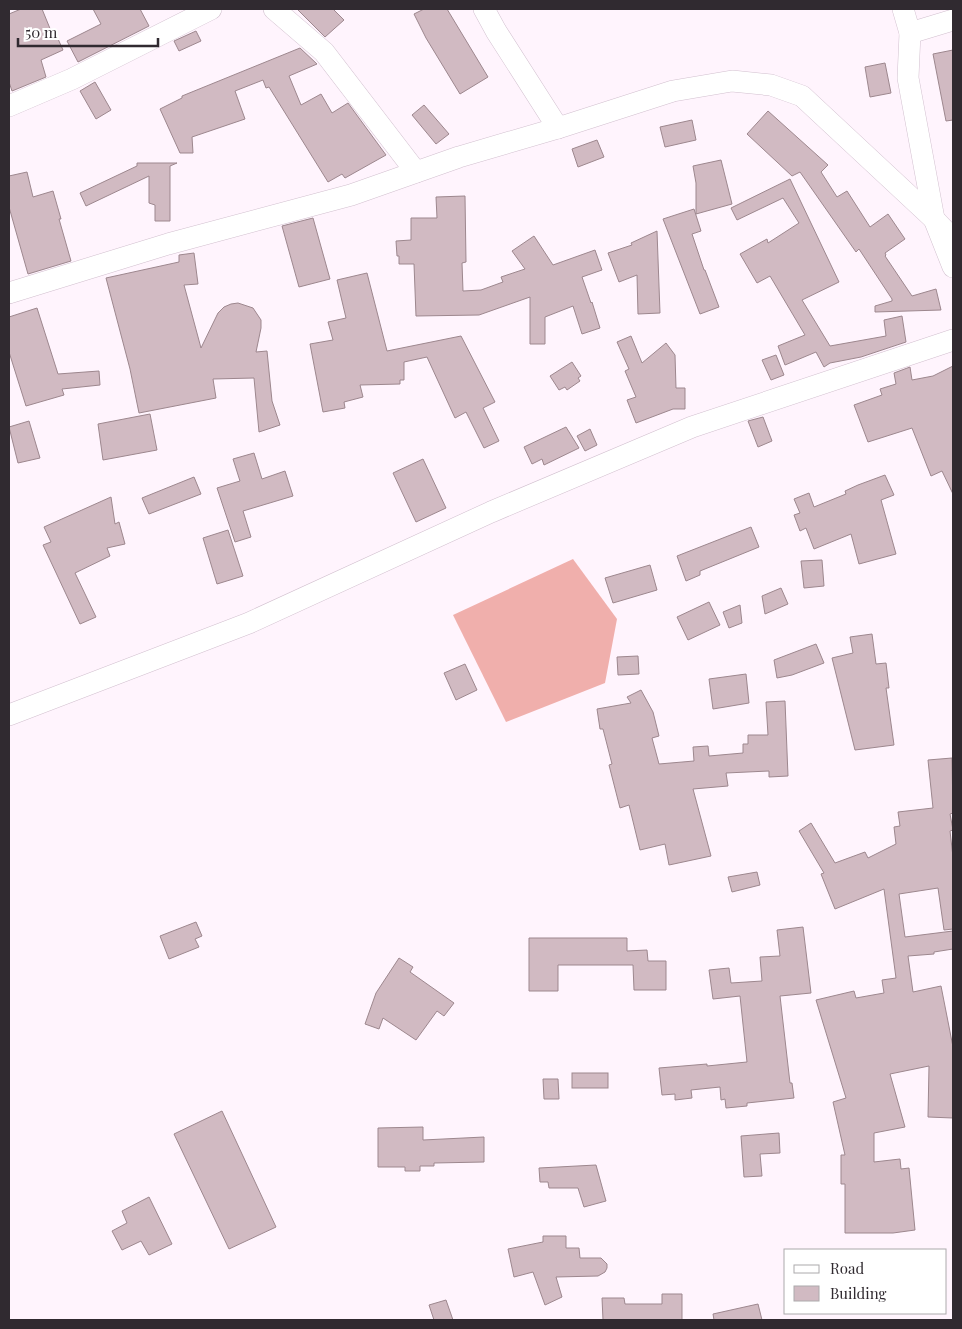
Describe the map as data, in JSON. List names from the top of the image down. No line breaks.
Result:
{"legend":["Road","Building"],"scale_bar":"50 m"}
